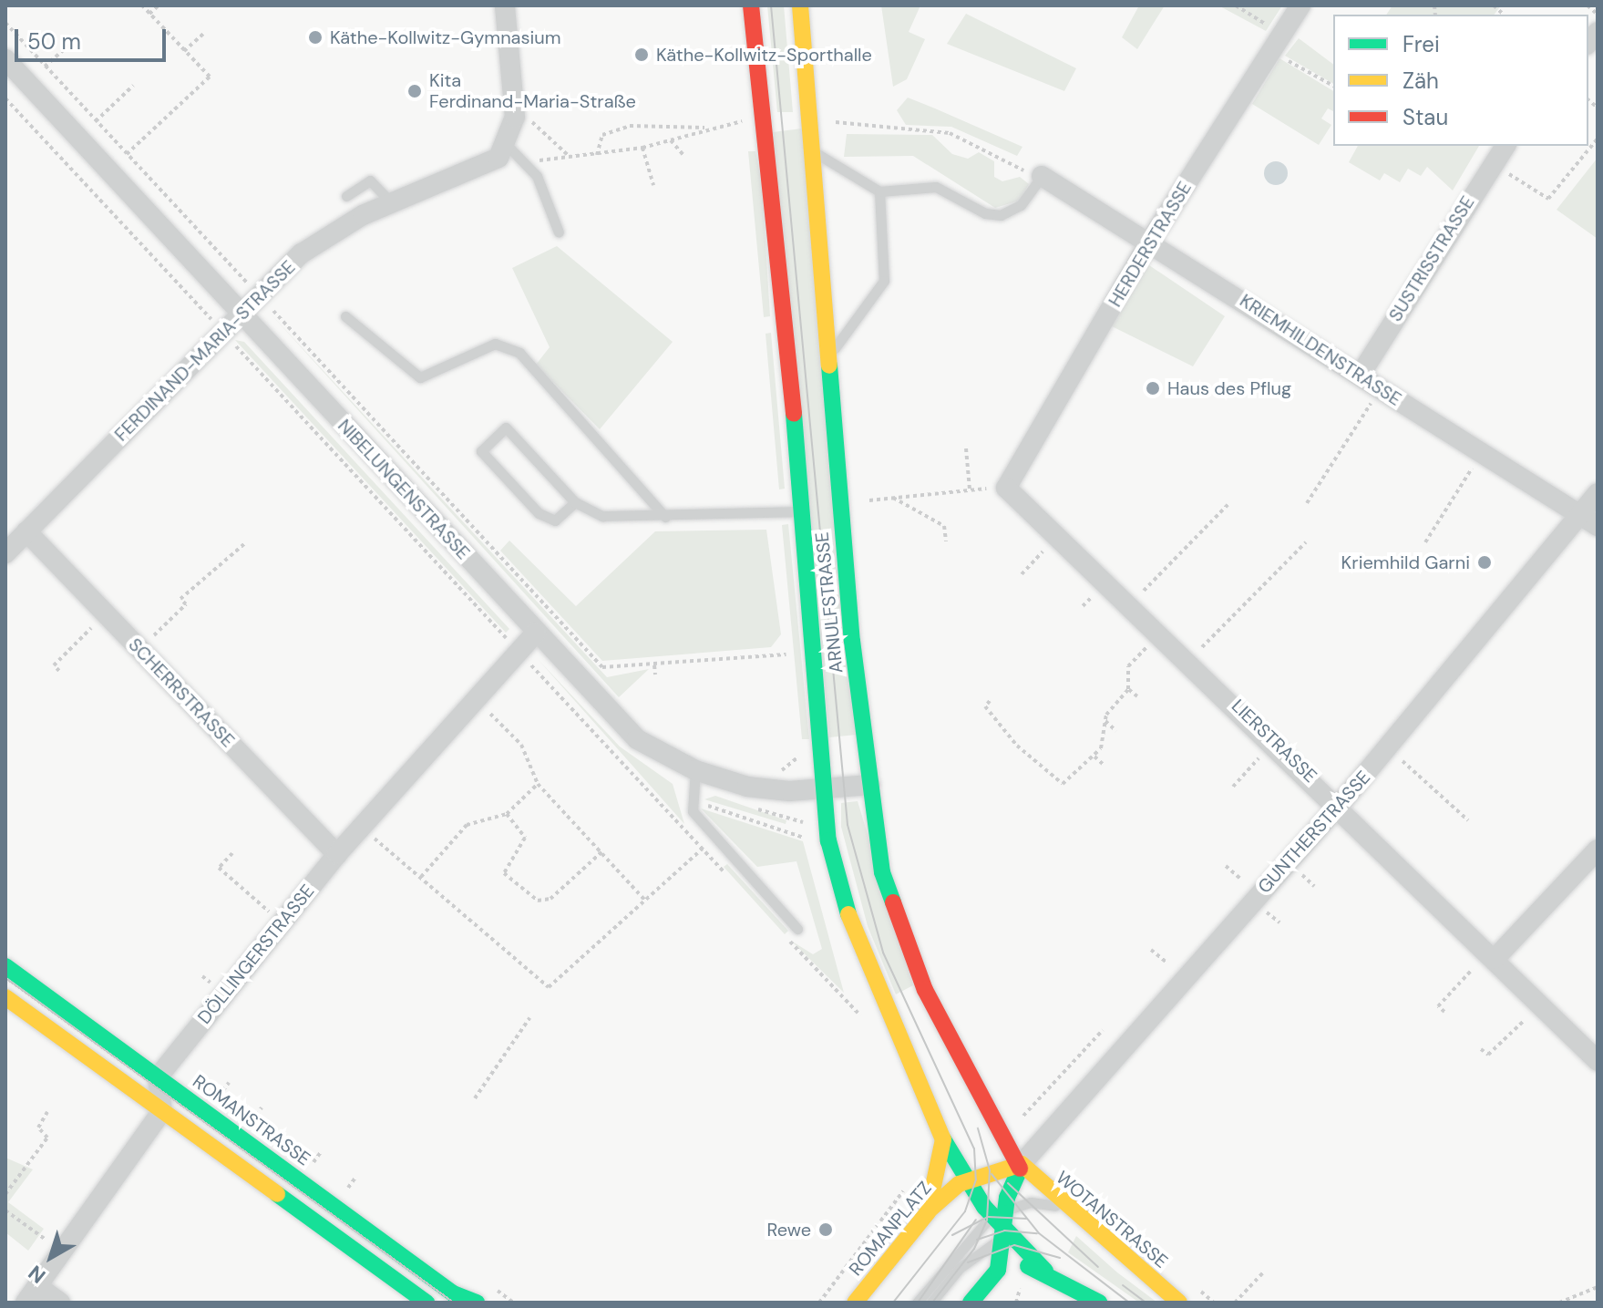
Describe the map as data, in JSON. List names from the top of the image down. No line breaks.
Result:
{"streets":{"main road":["ARNULFSTRASSE","ROMANSTRASSE","WOTANSTRASSE","ROMANPLATZ"],"street":["HERDERSTRASSE","SUSTRISSTRASSE","KRIEMHILDENSTRASSE","FERDINAND-MARIA-STRASSE","NIBELUNGENSTRASSE","SCHERRSTRASSE","LIERSTRASSE","GUNTHERSTRASSE","DÖLLINGERSTRASSE"]},"crossings":[["HERDERSTRASSE","KRIEMHILDENSTRASSE"],["HERDERSTRASSE","LIERSTRASSE"],["SUSTRISSTRASSE","KRIEMHILDENSTRASSE"],["KRIEMHILDENSTRASSE","GUNTHERSTRASSE"],["FERDINAND-MARIA-STRASSE","NIBELUNGENSTRASSE"],["FERDINAND-MARIA-STRASSE","SCHERRSTRASSE"],["NIBELUNGENSTRASSE","ARNULFSTRASSE"],["NIBELUNGENSTRASSE","DÖLLINGERSTRASSE"],["ARNULFSTRASSE","GUNTHERSTRASSE"],["ARNULFSTRASSE","WOTANSTRASSE"],["ARNULFSTRASSE","ROMANPLATZ"],["SCHERRSTRASSE","DÖLLINGERSTRASSE"],["LIERSTRASSE","GUNTHERSTRASSE"],["GUNTHERSTRASSE","WOTANSTRASSE"],["GUNTHERSTRASSE","ROMANPLATZ"],["DÖLLINGERSTRASSE","ROMANSTRASSE"],["WOTANSTRASSE","ROMANPLATZ"]],"places":["Käthe-Kollwitz-Gymnasium","Käthe-Kollwitz-Sporthalle","Kita Ferdinand-Maria-Straße","Haus des Pflug","Kriemhild Garni","Rewe"],"legend":["Frei","Zäh","Stau"],"scale_bar":"50 m","north":"bottom left"}
